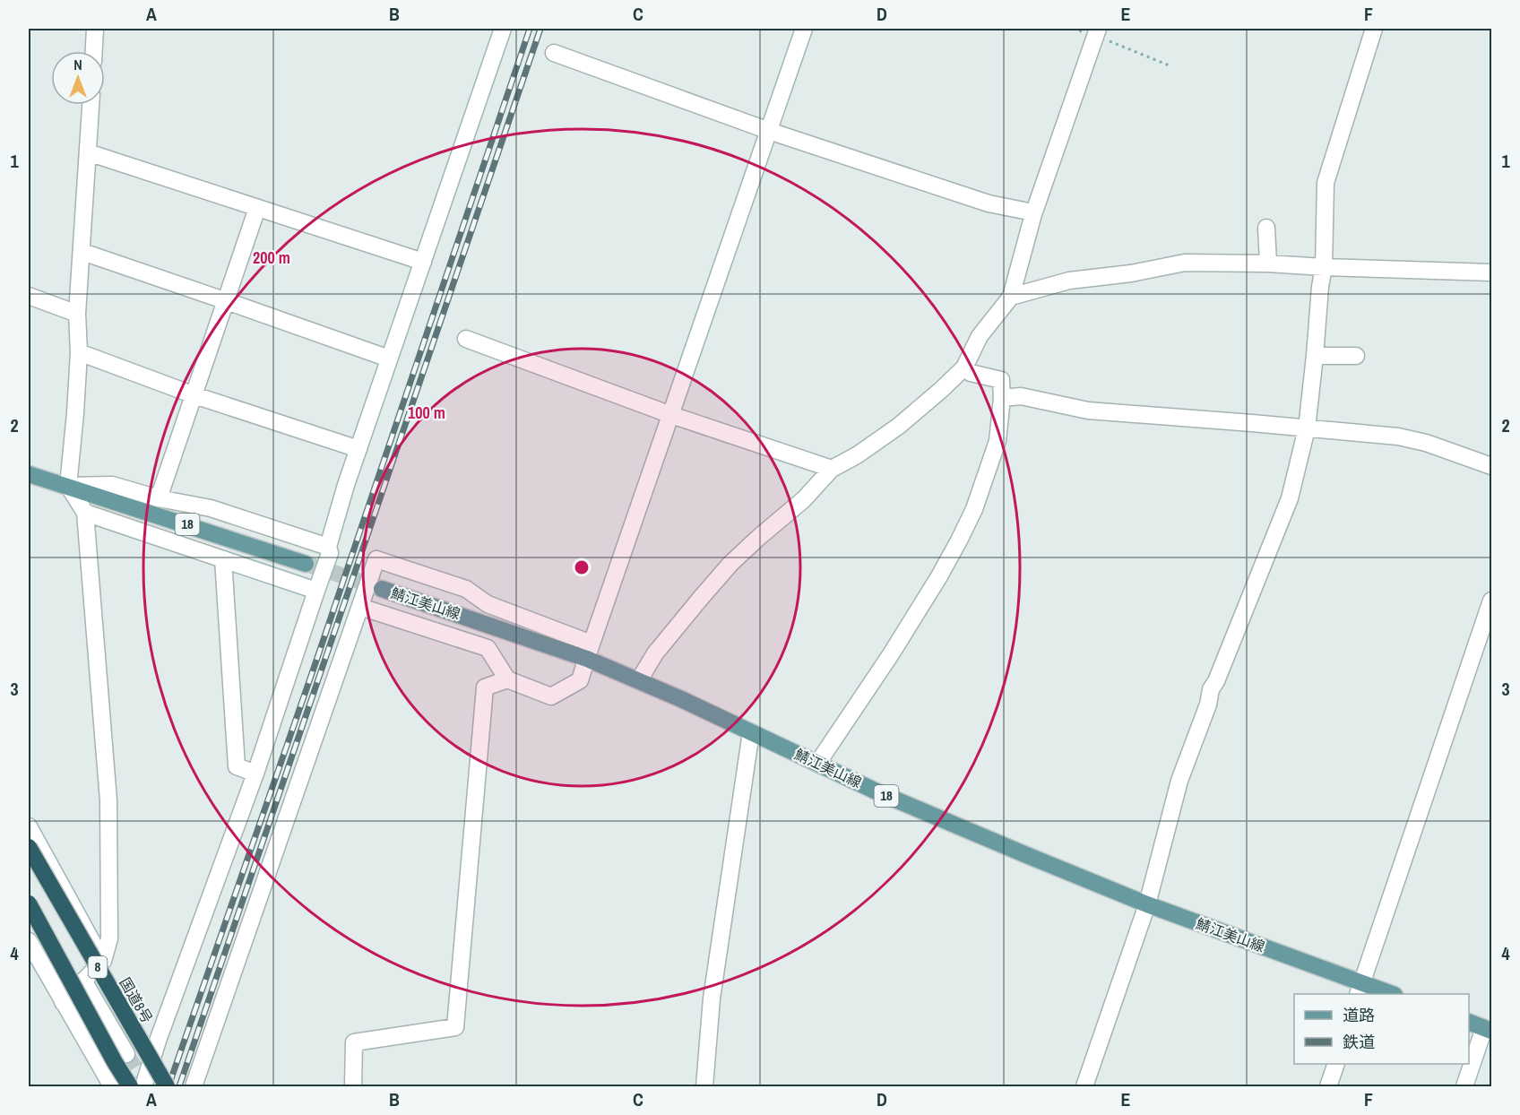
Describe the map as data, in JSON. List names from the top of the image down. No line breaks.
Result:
{"streets":{"highway":["8","国道8号"],"main road":["18","鯖江美山線"]},"legend":["道路","鉄道"],"north":"top","grid":{"columns":["A","B","C","D","E","F"],"rows":["1","2","3","4"]},"rings":["200 m","100 m"]}
